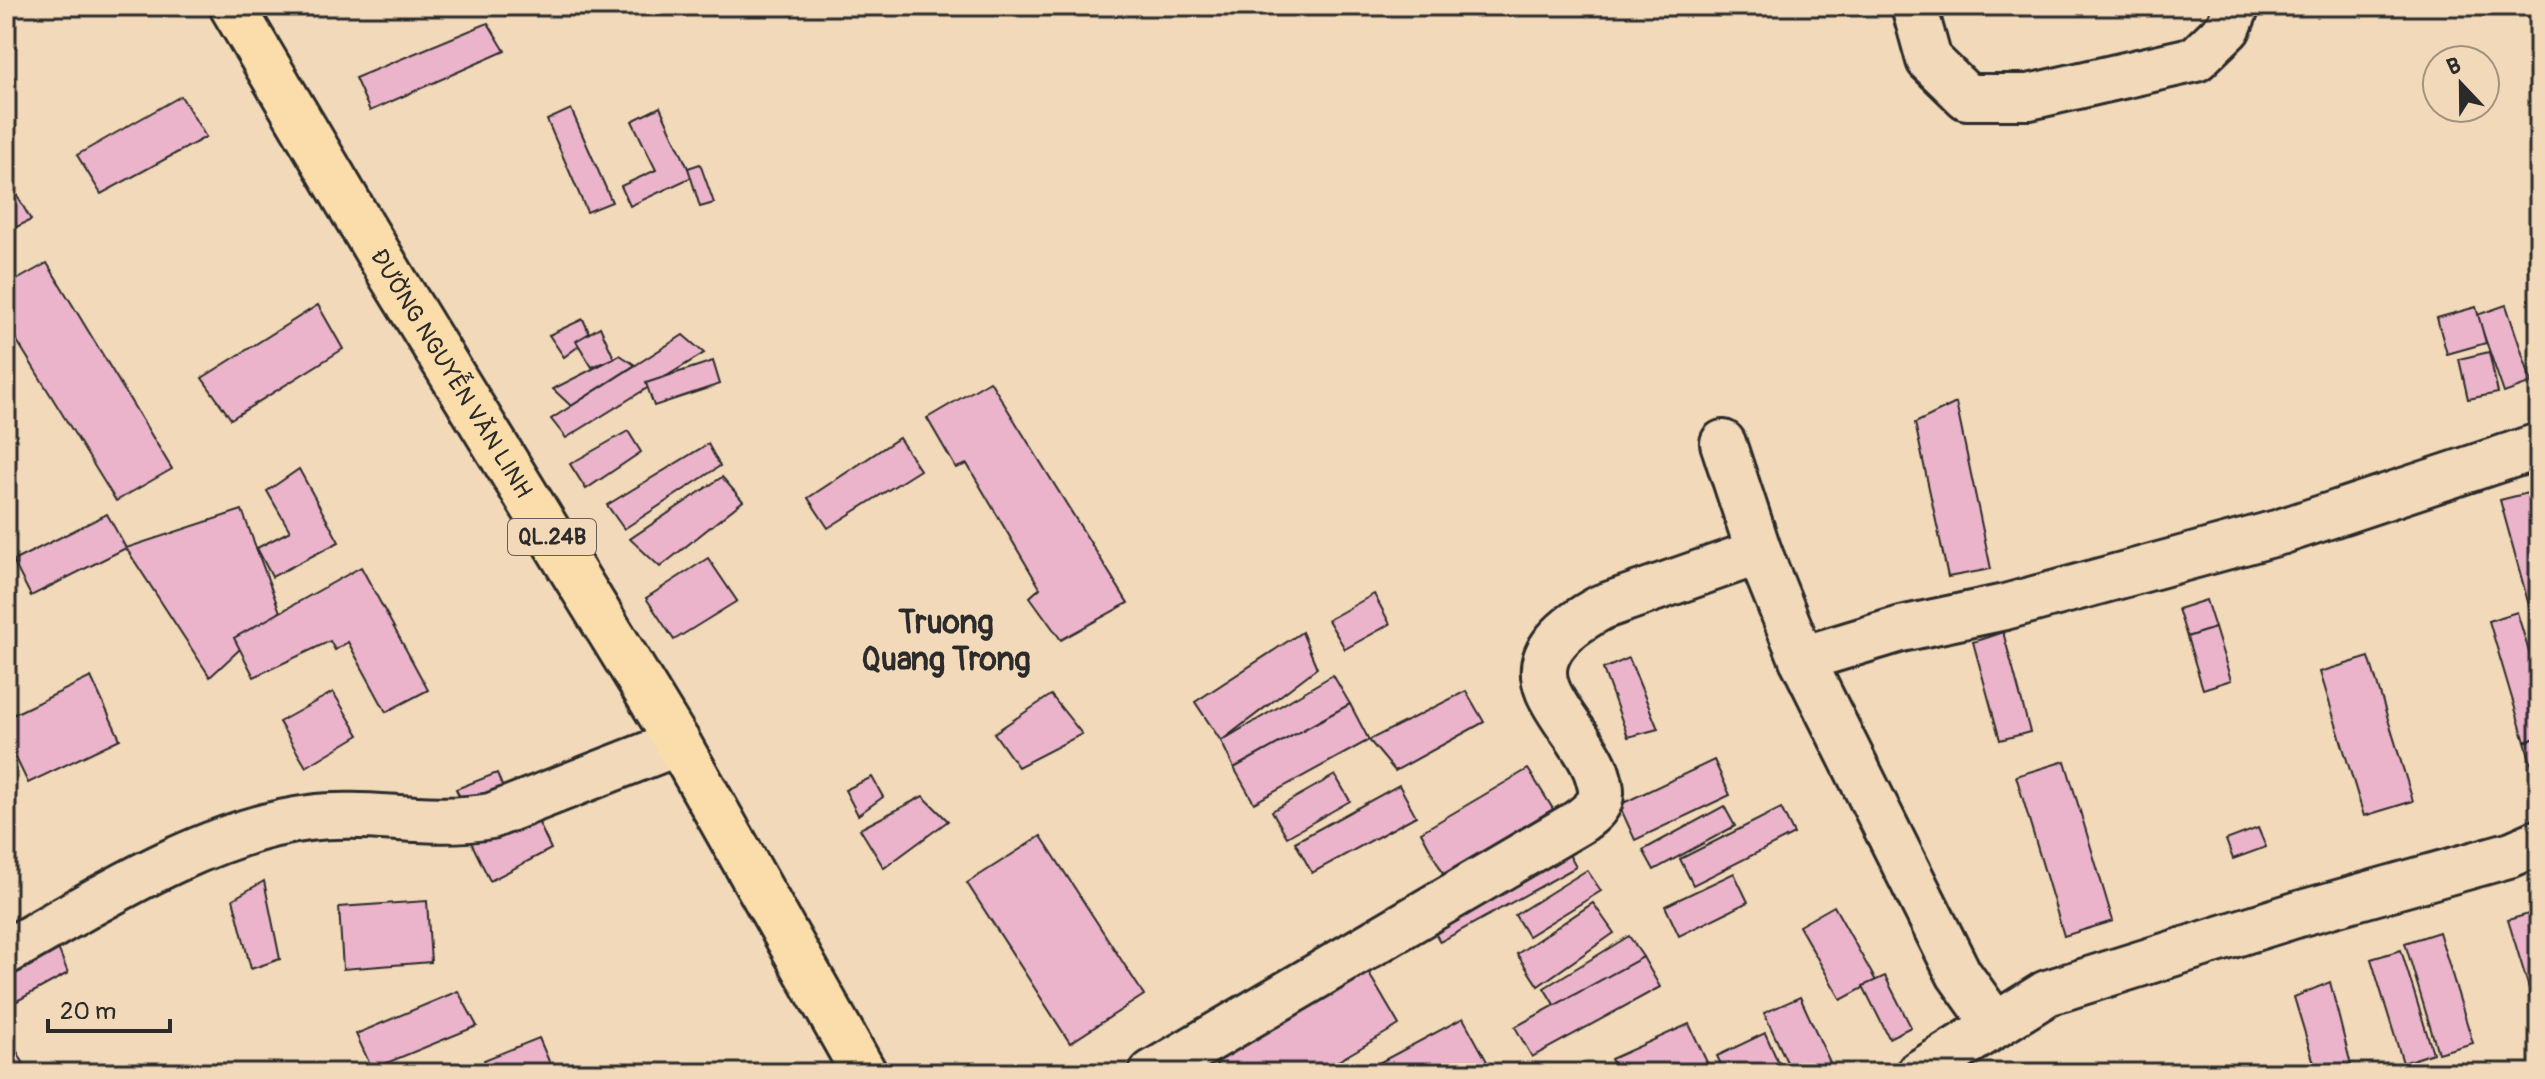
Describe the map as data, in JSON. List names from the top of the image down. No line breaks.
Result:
{"streets":{"main road":["ĐƯỜNG NGUYỄN VĂN LINH","QL.24B"]},"districts":["Truong Quang Trong"],"scale_bar":"20 m","north":"top"}
